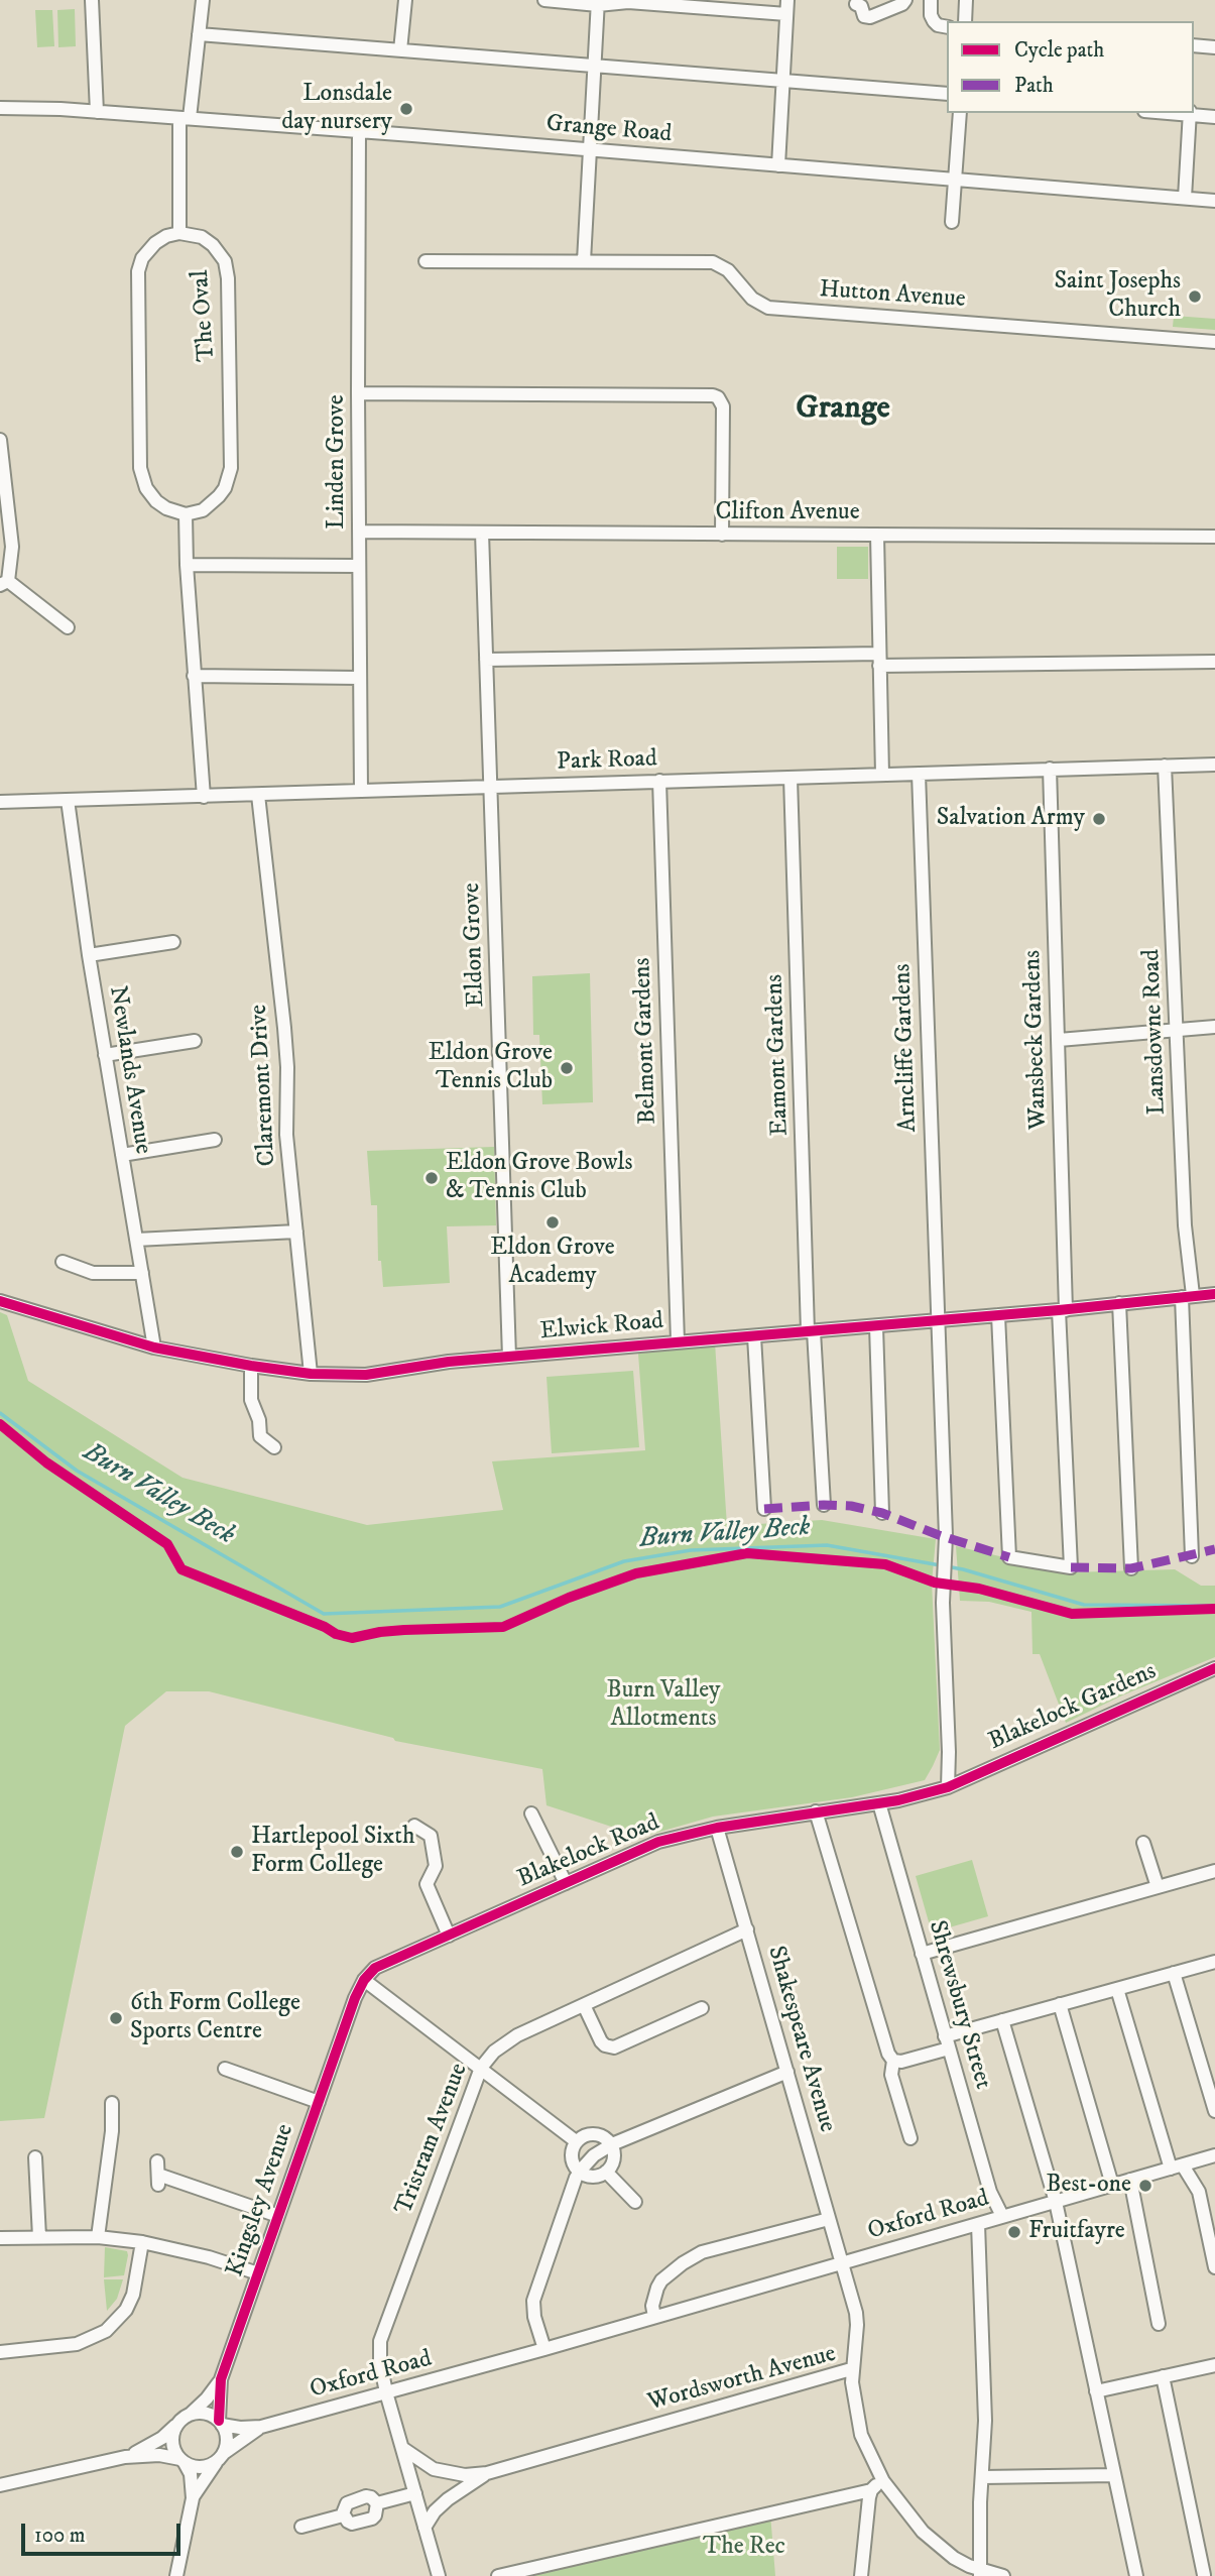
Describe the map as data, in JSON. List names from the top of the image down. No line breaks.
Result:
{"streets":{"street":["Grange Road","Hutton Avenue","The Oval","Linden Grove","Clifton Avenue","Park Road","Eldon Grove","Lansdowne Road","Wansbeck Gardens","Belmont Gardens","Arncliffe Gardens","Eamont Gardens","Newlands Avenue","Claremont Drive","Elwick Road","Blakelock Gardens","Blakelock Road","Shrewsbury Street","Shakespeare Avenue","Tristram Avenue","Kingsley Avenue","Oxford Road","Wordsworth Avenue"]},"crossings":[["Grange Road","Linden Grove"],["Linden Grove","Clifton Avenue"],["Linden Grove","Park Road"],["Clifton Avenue","Eldon Grove"],["Park Road","Eldon Grove"],["Park Road","Lansdowne Road"],["Park Road","Wansbeck Gardens"],["Park Road","Belmont Gardens"],["Park Road","Arncliffe Gardens"],["Park Road","Eamont Gardens"],["Park Road","Newlands Avenue"],["Park Road","Claremont Drive"],["Eldon Grove","Elwick Road"],["Lansdowne Road","Elwick Road"],["Wansbeck Gardens","Elwick Road"],["Belmont Gardens","Elwick Road"],["Arncliffe Gardens","Elwick Road"],["Arncliffe Gardens","Blakelock Gardens"],["Arncliffe Gardens","Blakelock Road"],["Eamont Gardens","Elwick Road"],["Newlands Avenue","Elwick Road"],["Claremont Drive","Elwick Road"],["Blakelock Gardens","Blakelock Road"],["Blakelock Road","Shrewsbury Street"],["Blakelock Road","Shakespeare Avenue"],["Blakelock Road","Kingsley Avenue"],["Shrewsbury Street","Oxford Road"],["Shakespeare Avenue","Tristram Avenue"],["Shakespeare Avenue","Oxford Road"],["Shakespeare Avenue","Wordsworth Avenue"],["Tristram Avenue","Oxford Road"],["Kingsley Avenue","Oxford Road"]],"districts":["Grange"],"water":["Burn Valley Beck"],"parks":["Burn Valley Allotments","The Rec"],"places":["Lonsdale day nursery","Saint Josephs Church","Salvation Army","Eldon Grove Tennis Club","Eldon Grove Bowls & Tennis Club","Eldon Grove Academy","Hartlepool Sixth Form College","6th Form College Sports Centre","Best-one","Fruitfayre"],"legend":["Cycle path","Path"],"scale_bar":"100 m"}
